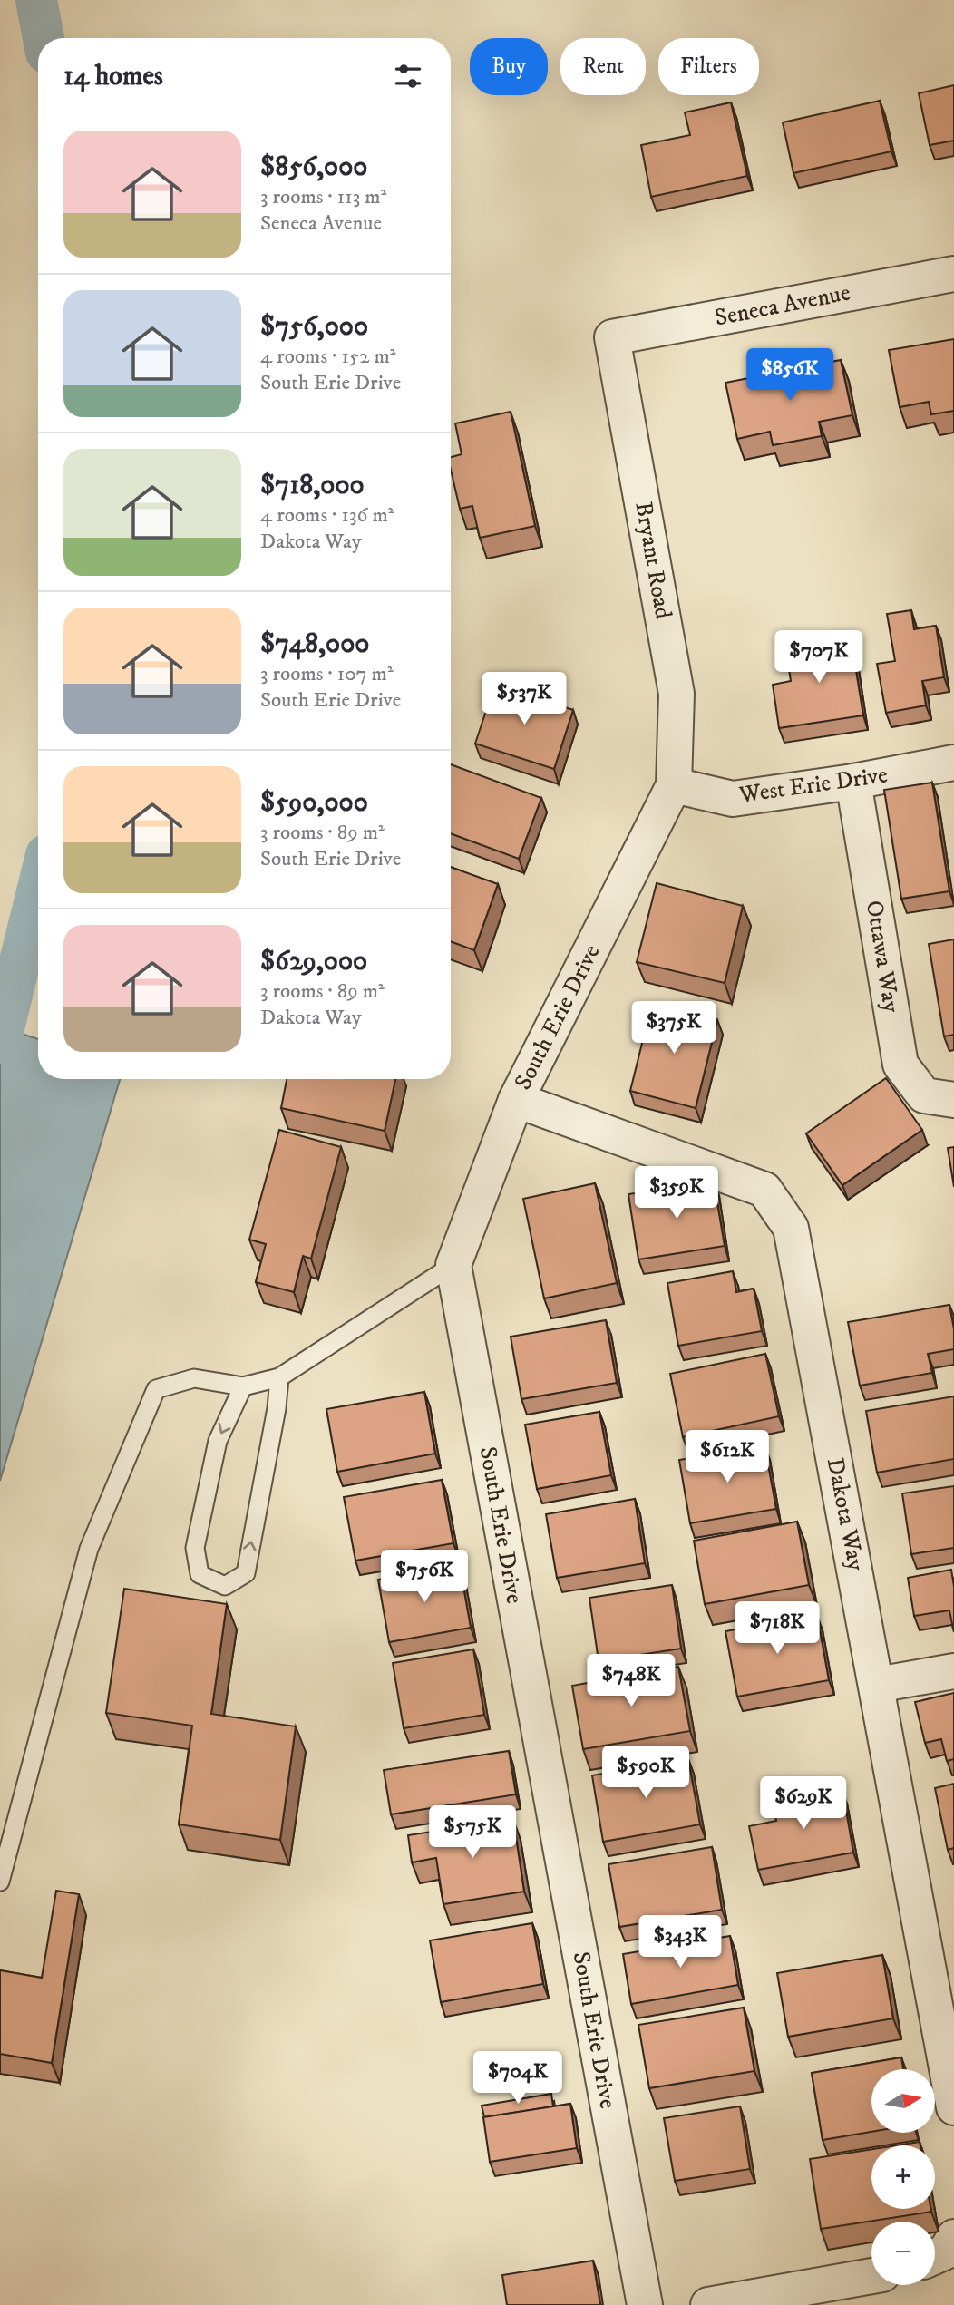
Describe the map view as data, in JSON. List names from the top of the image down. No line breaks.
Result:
{"streets":{"street":["Seneca Avenue","Bryant Road","West Erie Drive","Ottawa Way","South Erie Drive","Dakota Way"]},"crossings":[["Seneca Avenue","Bryant Road"],["Bryant Road","West Erie Drive"],["Bryant Road","South Erie Drive"],["West Erie Drive","Ottawa Way"],["West Erie Drive","South Erie Drive"],["South Erie Drive","Dakota Way"]],"north":"right","page":{"chip":["Buy","Rent","Filters"],"heading":"14 homes","list":[{"name":"$856,000","note":"3 rooms · 113 m² · Seneca Avenue"},{"name":"$756,000","note":"4 rooms · 152 m² · South Erie Drive"},{"name":"$718,000","note":"4 rooms · 136 m² · Dakota Way"},{"name":"$748,000","note":"3 rooms · 107 m² · South Erie Drive"},{"name":"$590,000","note":"3 rooms · 89 m² · South Erie Drive"},{"name":"$629,000","note":"3 rooms · 89 m² · Dakota Way"}],"price":["$856K","$707K","$537K","$375K","$359K","$612K","$756K","$718K","$748K","$590K","$629K","$575K","$343K","$704K"],"map_buttons":["+","−"]}}
